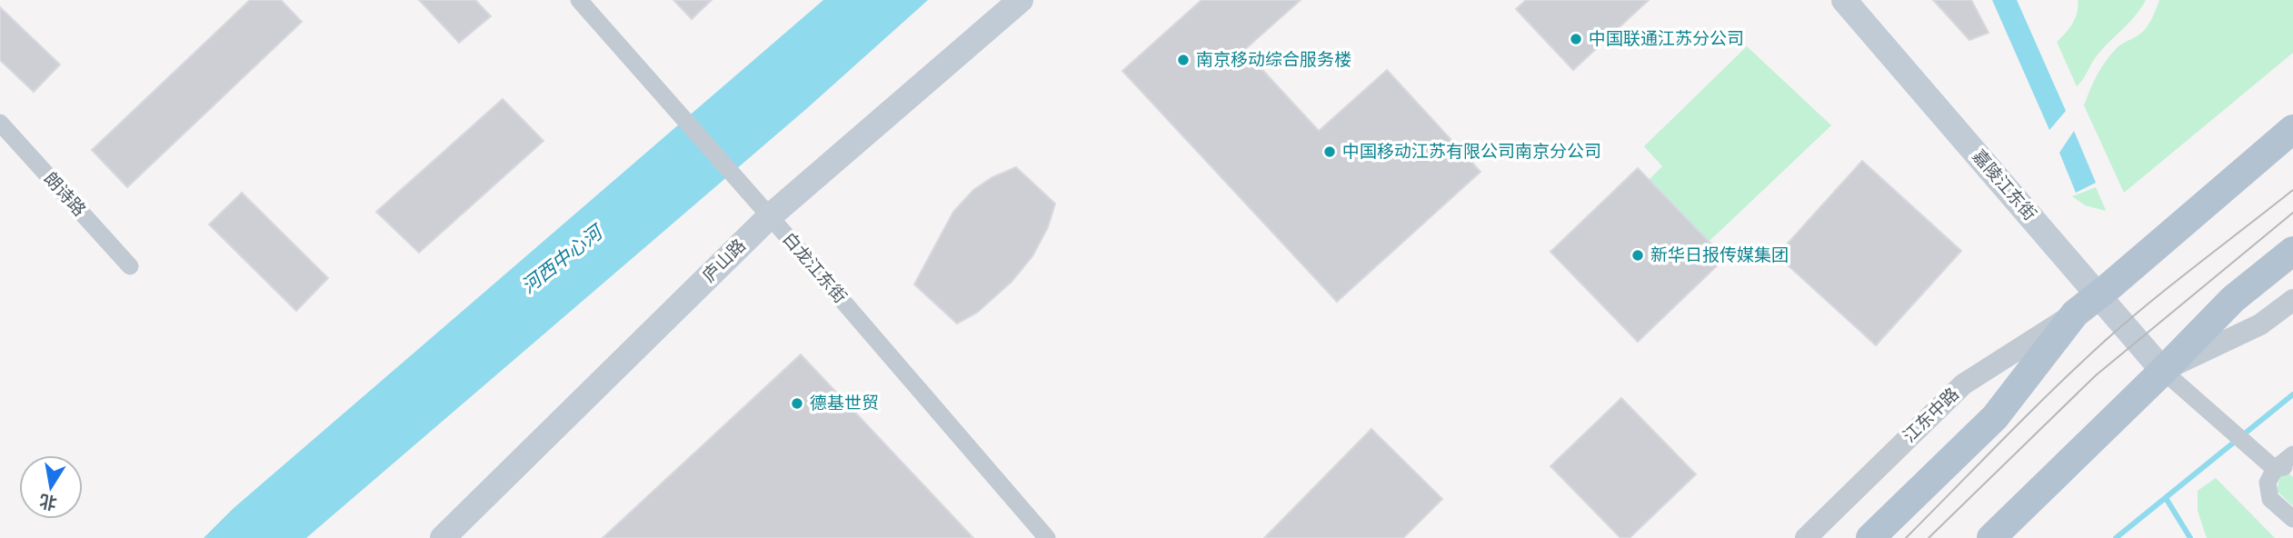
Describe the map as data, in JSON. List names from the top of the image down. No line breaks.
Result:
{"streets":{"main road":["嘉陵江东街","庐山路","江东中路"],"street":["朗诗路","白龙江东街"]},"crossings":[["嘉陵江东街","江东中路"],["庐山路","白龙江东街"]],"water":["河西中心河"],"places":["中国联通江苏分公司","南京移动综合服务楼","中国移动江苏有限公司南京分公司","新华日报传媒集团","德基世贸"],"north":"bottom"}
